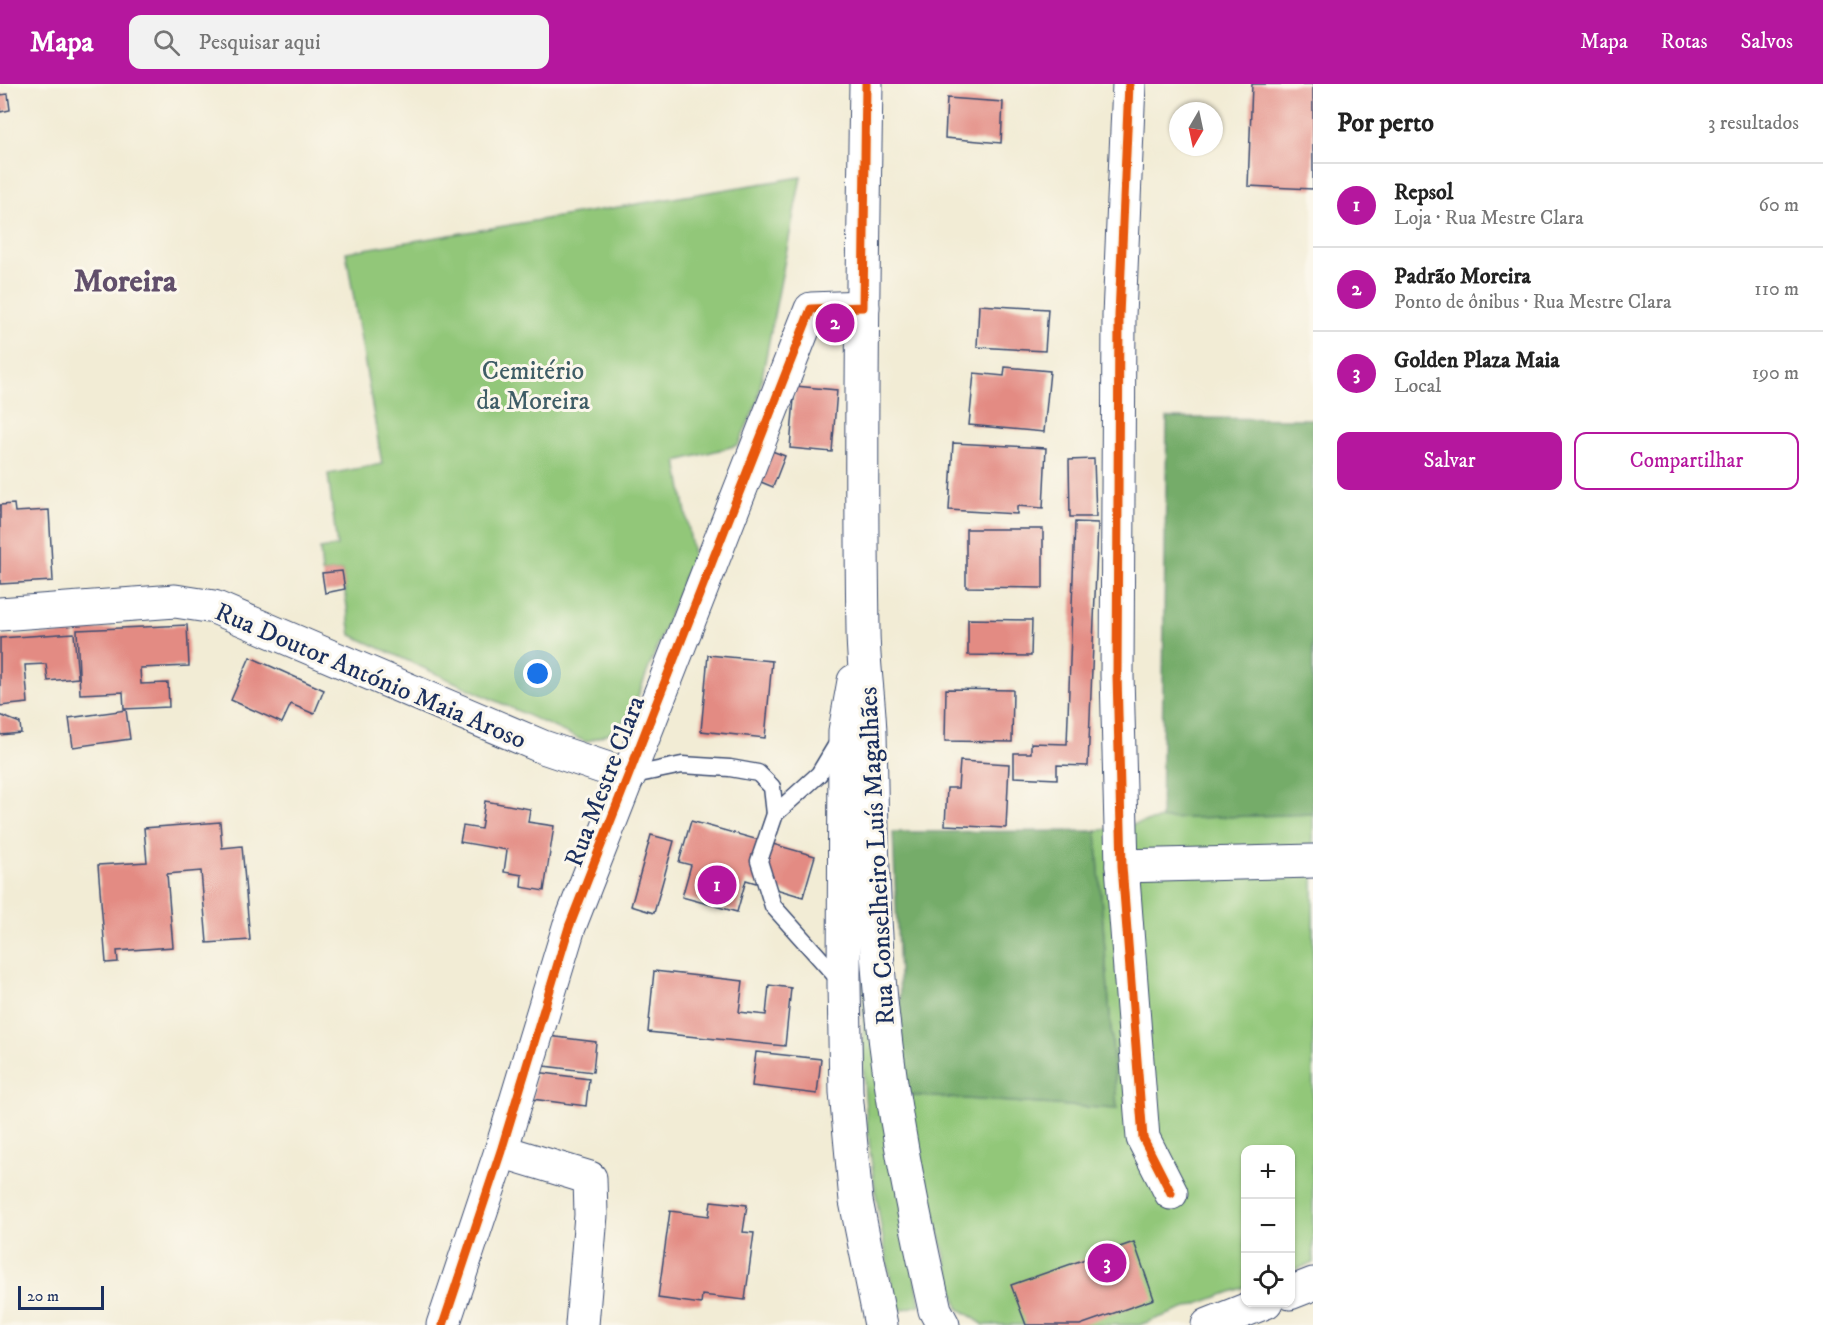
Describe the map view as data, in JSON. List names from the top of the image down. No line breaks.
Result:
{"streets":{"street":["Rua Doutor António Maia Aroso","Rua Mestre Clara","Rua Conselheiro Luís Magalhães"]},"crossings":[["Rua Doutor António Maia Aroso","Rua Mestre Clara"],["Rua Mestre Clara","Rua Conselheiro Luís Magalhães"]],"districts":["Moreira"],"parks":["Cemitério da Moreira"],"scale_bar":"20 m","north":"bottom","page":{"header":"Mapa","search":"Pesquisar aqui","nav":["Mapa","Rotas","Salvos"],"heading":["Por perto","3 resultados"],"list":[{"mark":"1","name":"Repsol","note":"Loja · Rua Mestre Clara","value":"60 m"},{"mark":"2","name":"Padrão Moreira","note":"Ponto de ônibus · Rua Mestre Clara","value":"110 m"},{"mark":"3","name":"Golden Plaza Maia","note":"Local","value":"190 m"}],"pins":["2","1","3"],"buttons":["Salvar","Compartilhar"],"map_buttons":["+","−"],"scale":"20 m"}}
